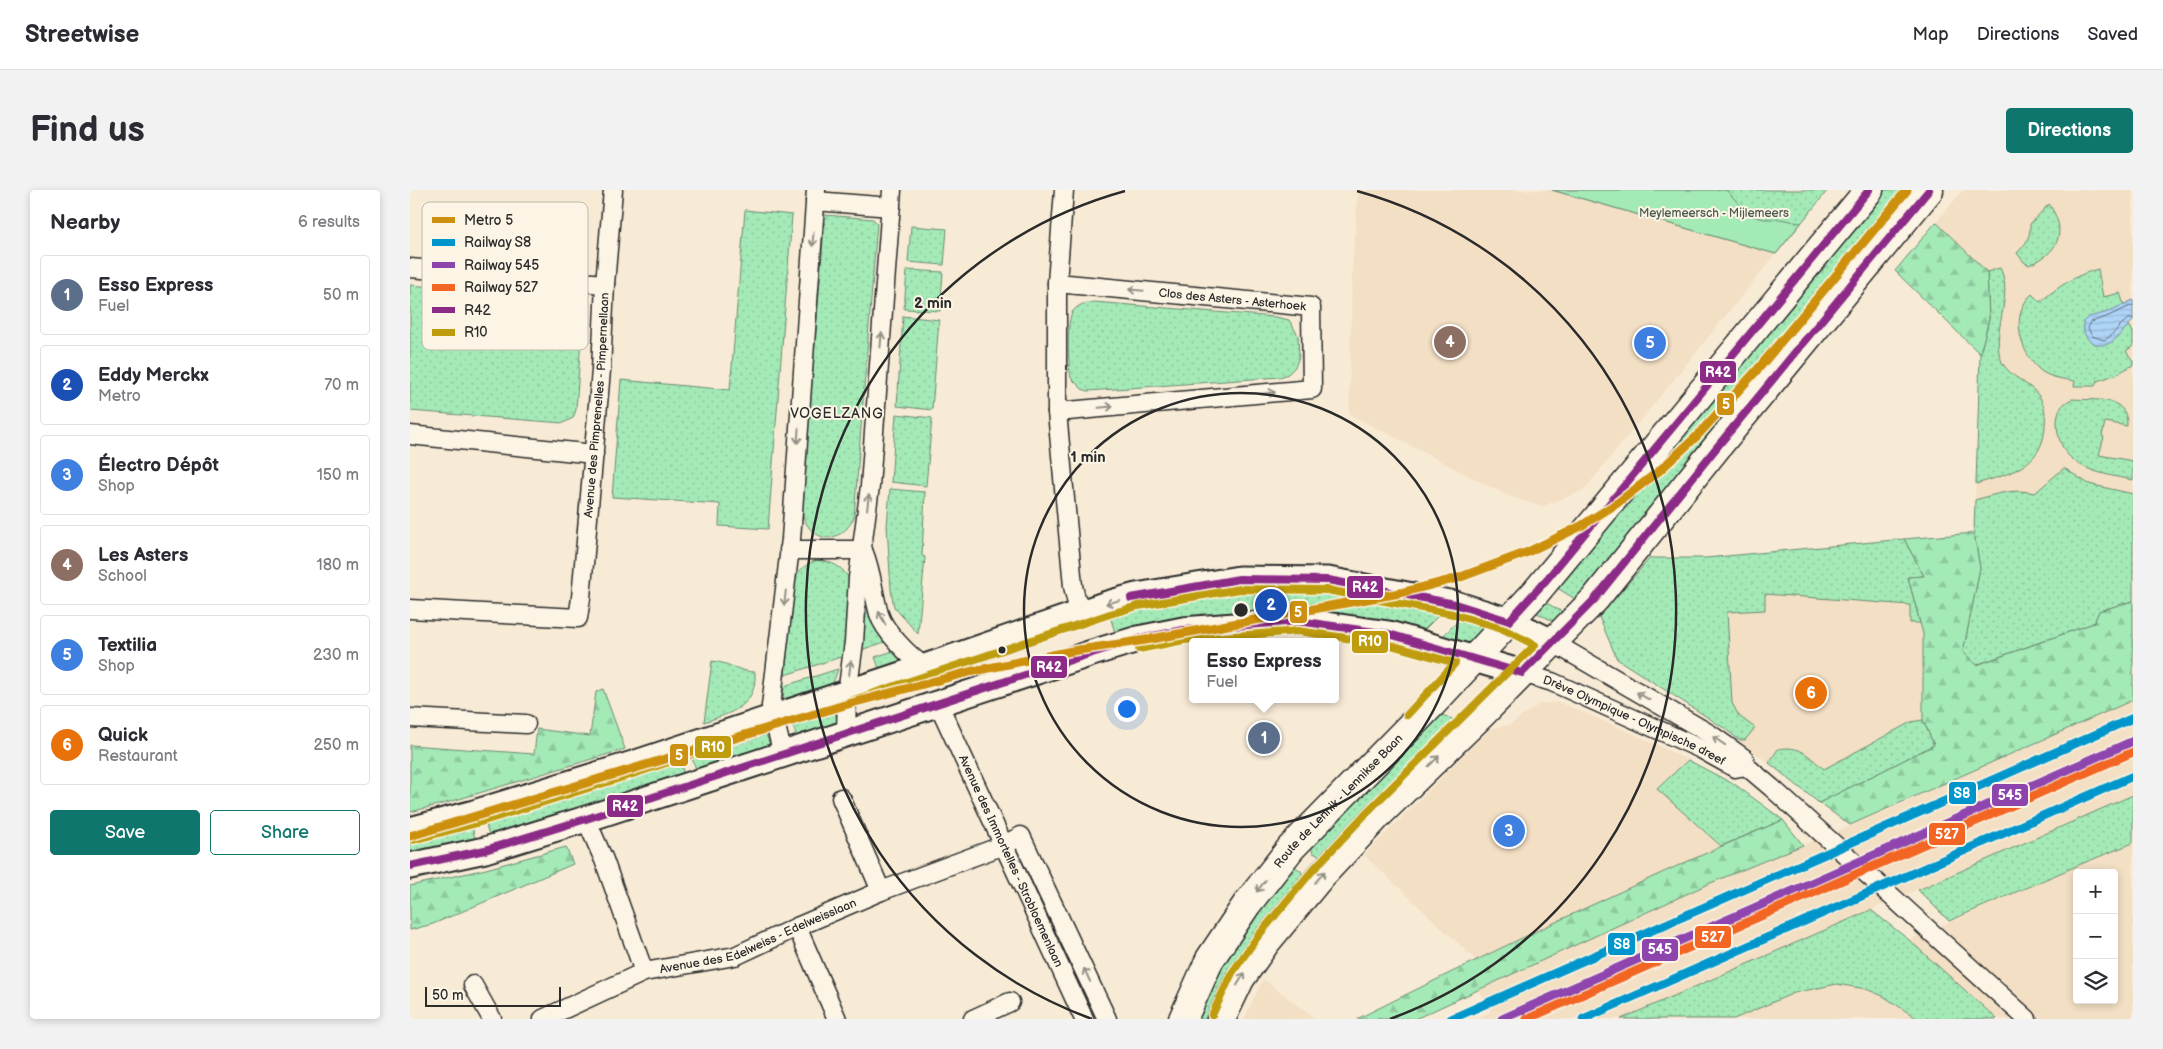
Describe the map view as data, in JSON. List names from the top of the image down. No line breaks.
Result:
{"streets":{"main road":["Route de Lennik - Lennikse Baan"],"street":["Clos des Asters - Asterhoek","Avenue des Pimprenelles - Pimpernellaan","Drève Olympique - Olympische dreef","Avenue des Immortelles - Strobloemenlaan","Avenue des Edelweiss - Edelweisslaan"]},"crossings":[["Avenue des Immortelles - Strobloemenlaan","Avenue des Edelweiss - Edelweisslaan"]],"districts":["VOGELZANG"],"parks":["Meylemeersch - Mijlemeers"],"lines":["metro line 5","transit line R42","transit line R10","rail line S8","rail line 545","rail line 527"],"legend":["Metro 5","Railway S8","Railway 545","Railway 527","R42","R10"],"scale_bar":"50 m","page":{"header":"Streetwise","nav":["Map","Directions","Saved"],"buttons":["Directions",["Save","Share"]],"title":"Find us","heading":["Nearby","6 results"],"list":[{"mark":"1","name":"Esso Express","note":"Fuel","value":"50 m"},{"mark":"2","name":"Eddy Merckx","note":"Metro","value":"70 m"},{"mark":"3","name":"Électro Dépôt","note":"Shop","value":"150 m"},{"mark":"4","name":"Les Asters","note":"School","value":"180 m"},{"mark":"5","name":"Textilia","note":"Shop","value":"230 m"},{"mark":"6","name":"Quick","note":"Restaurant","value":"250 m"}],"pins":["4","5","2","6","1","3"],"popup":["Esso Express","Fuel"],"map_buttons":["+","−"],"scale":"50 m"},"rings":["2 min","1 min"]}
